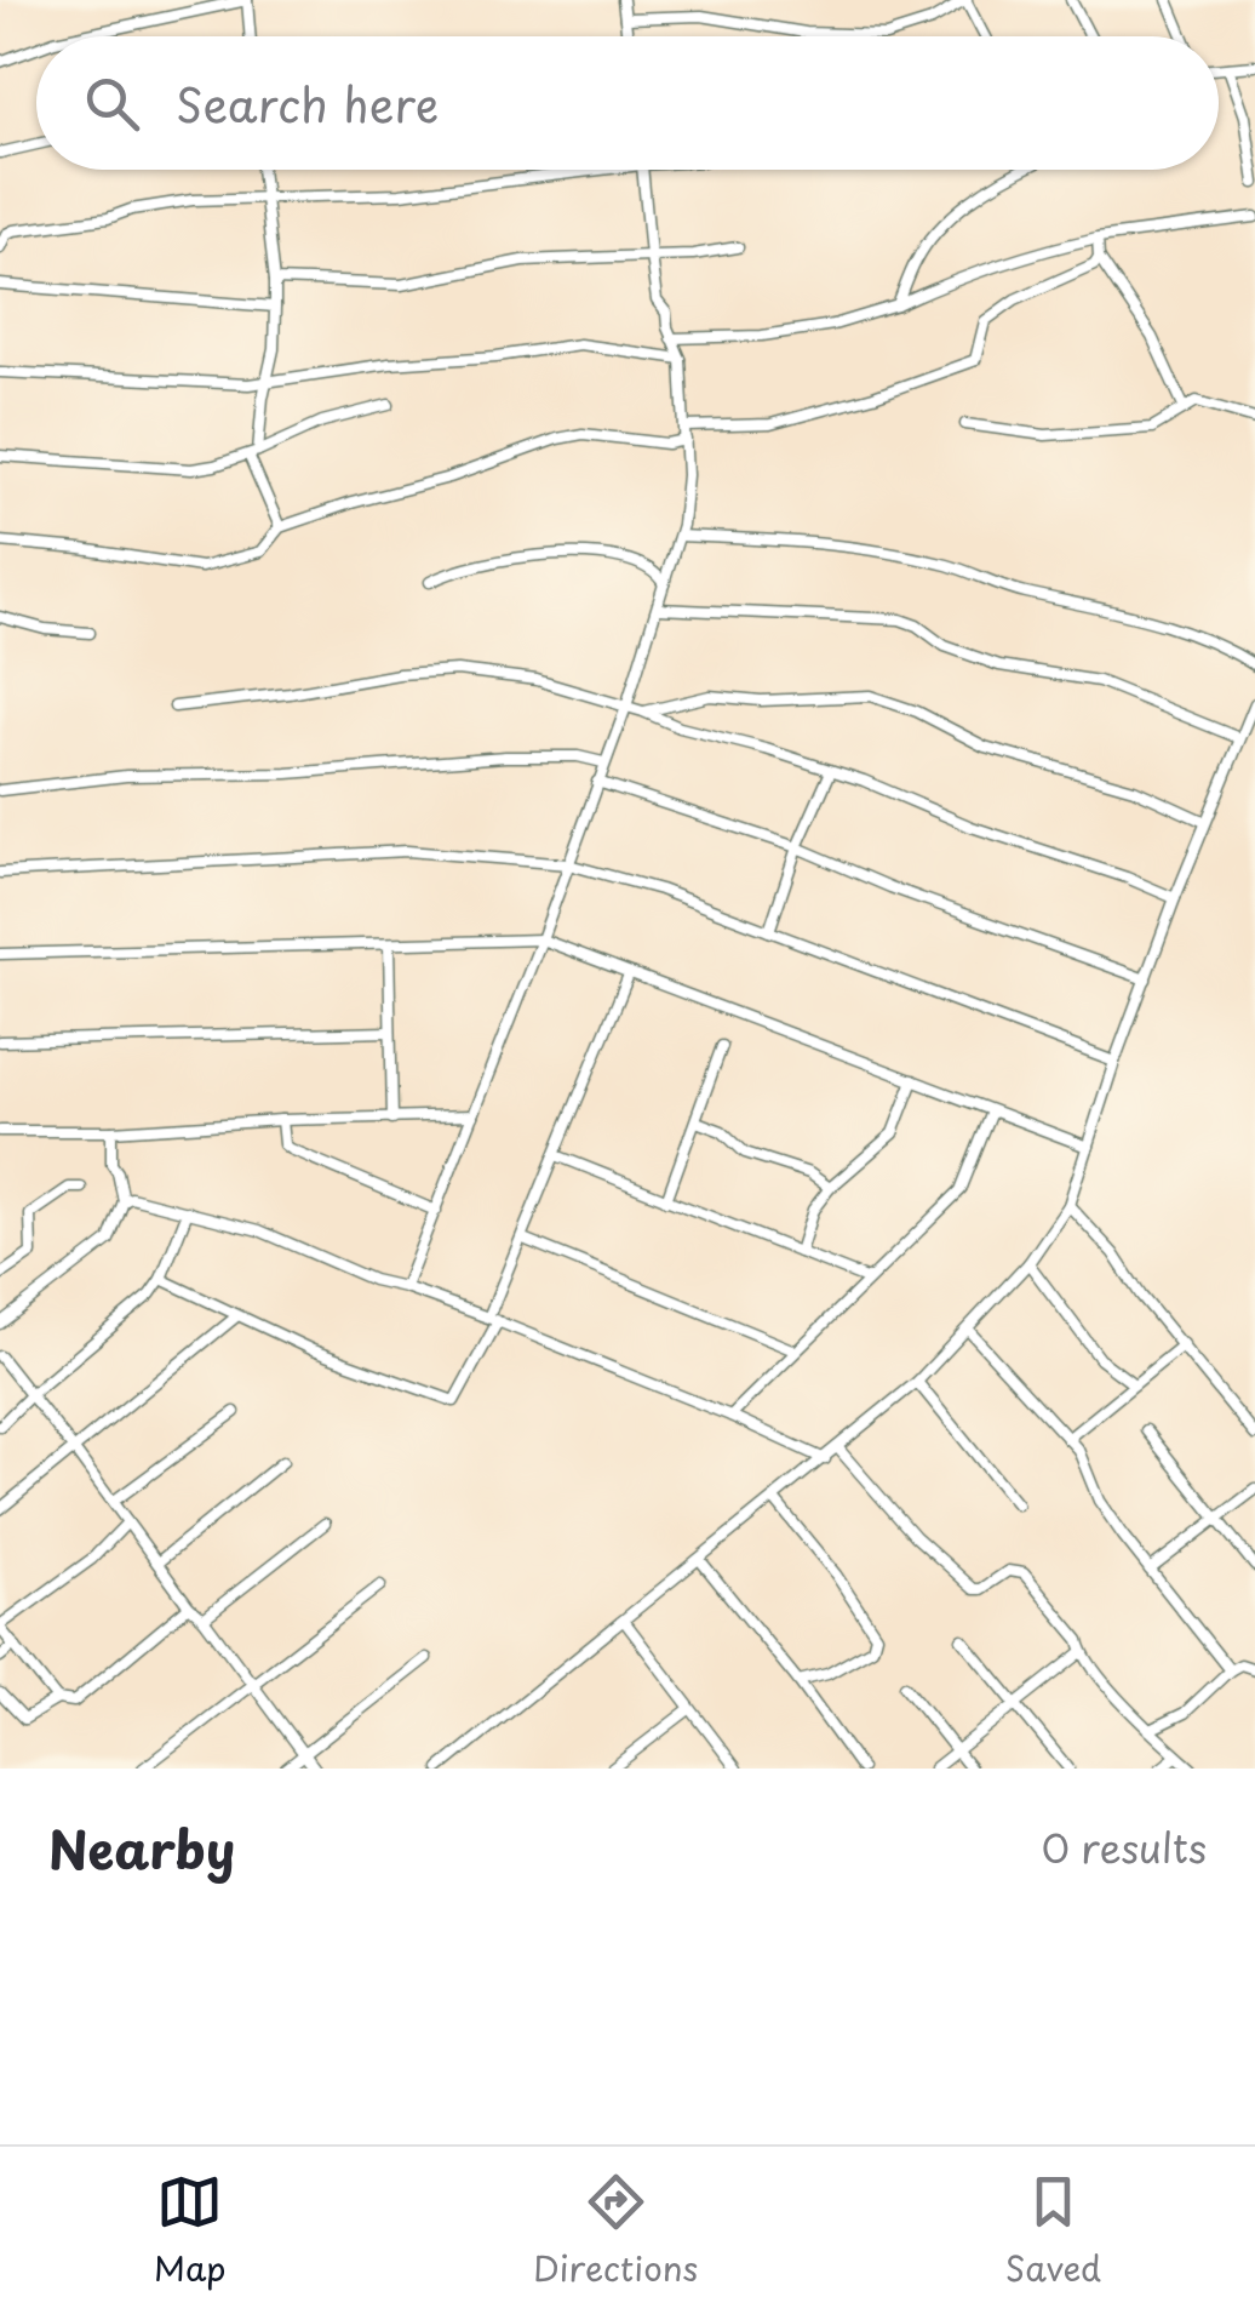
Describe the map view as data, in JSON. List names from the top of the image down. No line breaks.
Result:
{"page":{"search":"Search here","heading":["Nearby","0 results"],"nav":["Map","Directions","Saved"]}}
